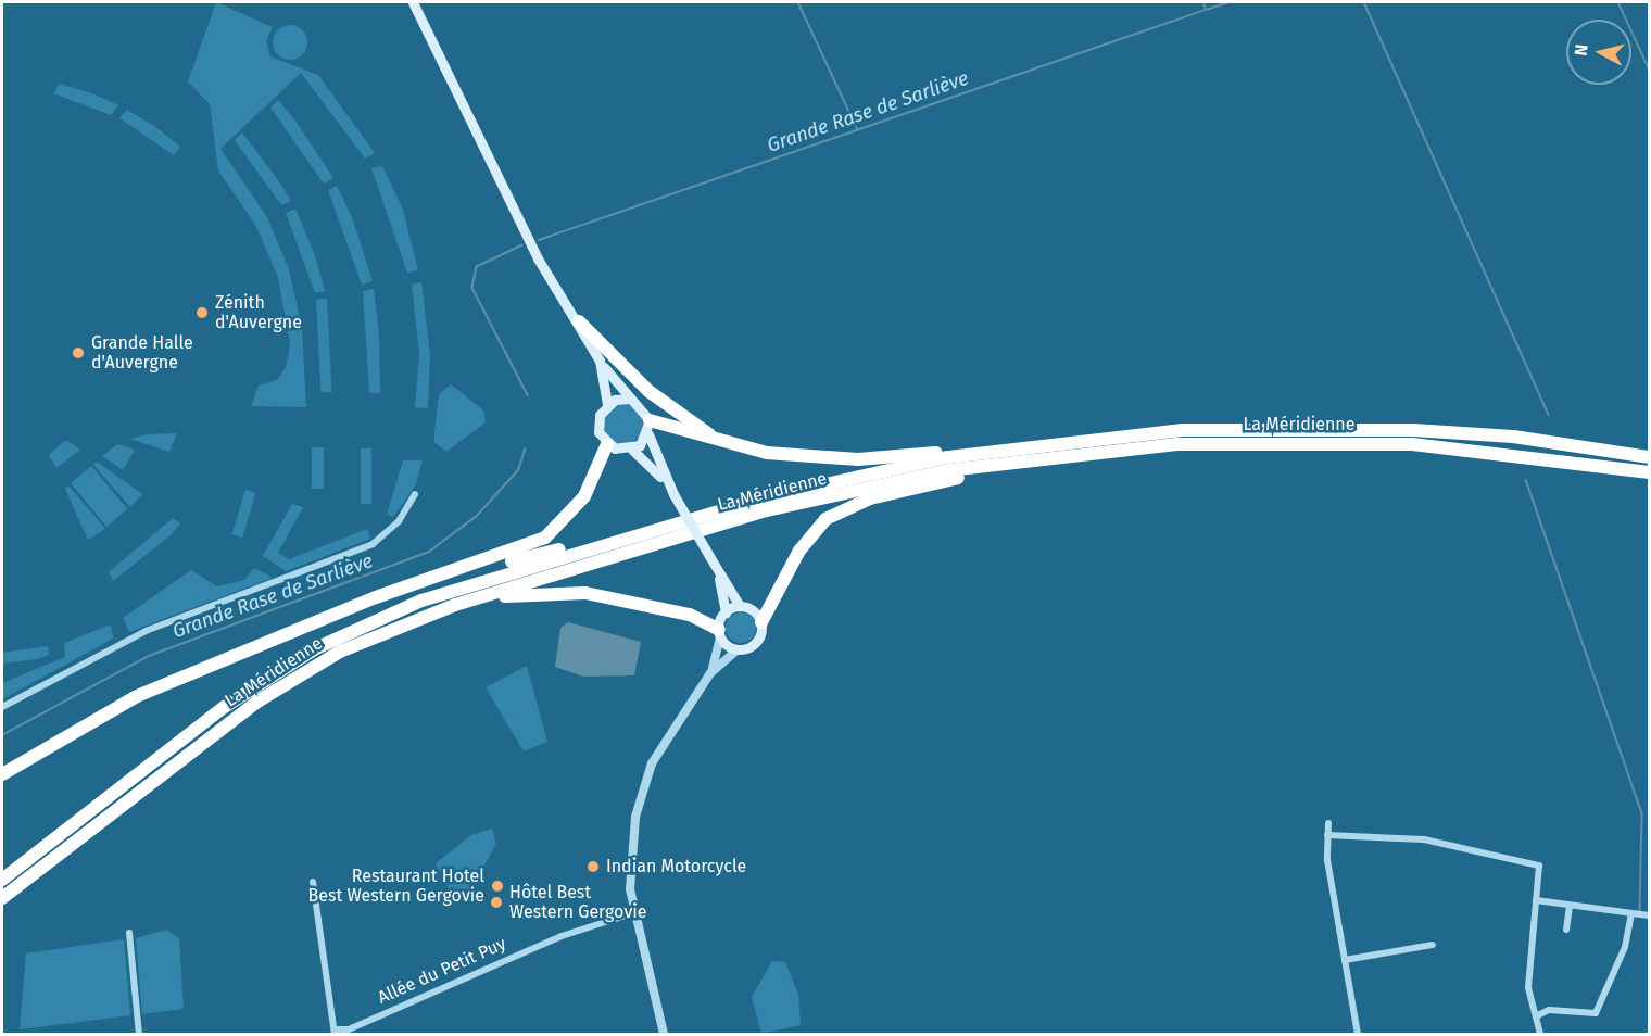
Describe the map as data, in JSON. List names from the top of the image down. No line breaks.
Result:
{"streets":{"highway":["La Méridienne"],"street":["Allée du Petit Puy"]},"water":["Grande Rase de Sarliève"],"places":["Zénith d'Auvergne","Grande Halle d'Auvergne","Indian Motorcycle","Restaurant Hotel Best Western Gergovie","Hôtel Best Western Gergovie"],"north":"left"}
